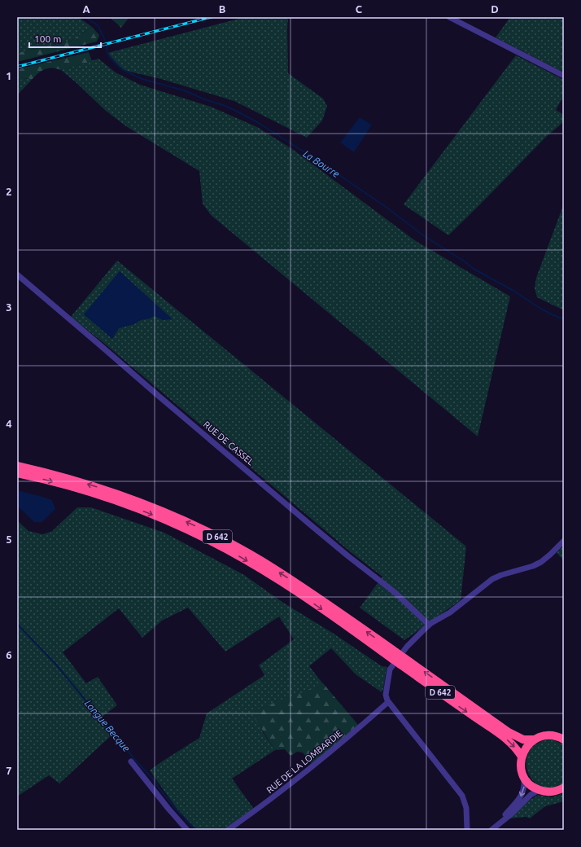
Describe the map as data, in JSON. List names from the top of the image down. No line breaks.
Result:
{"streets":{"highway":["D 642"],"street":["RUE DE CASSEL","RUE DE LA LOMBARDIE"]},"water":["La Bourre","Longue Becque"],"scale_bar":"100 m","grid":{"columns":["A","B","C","D"],"rows":["1","2","3","4","5","6","7"]}}
